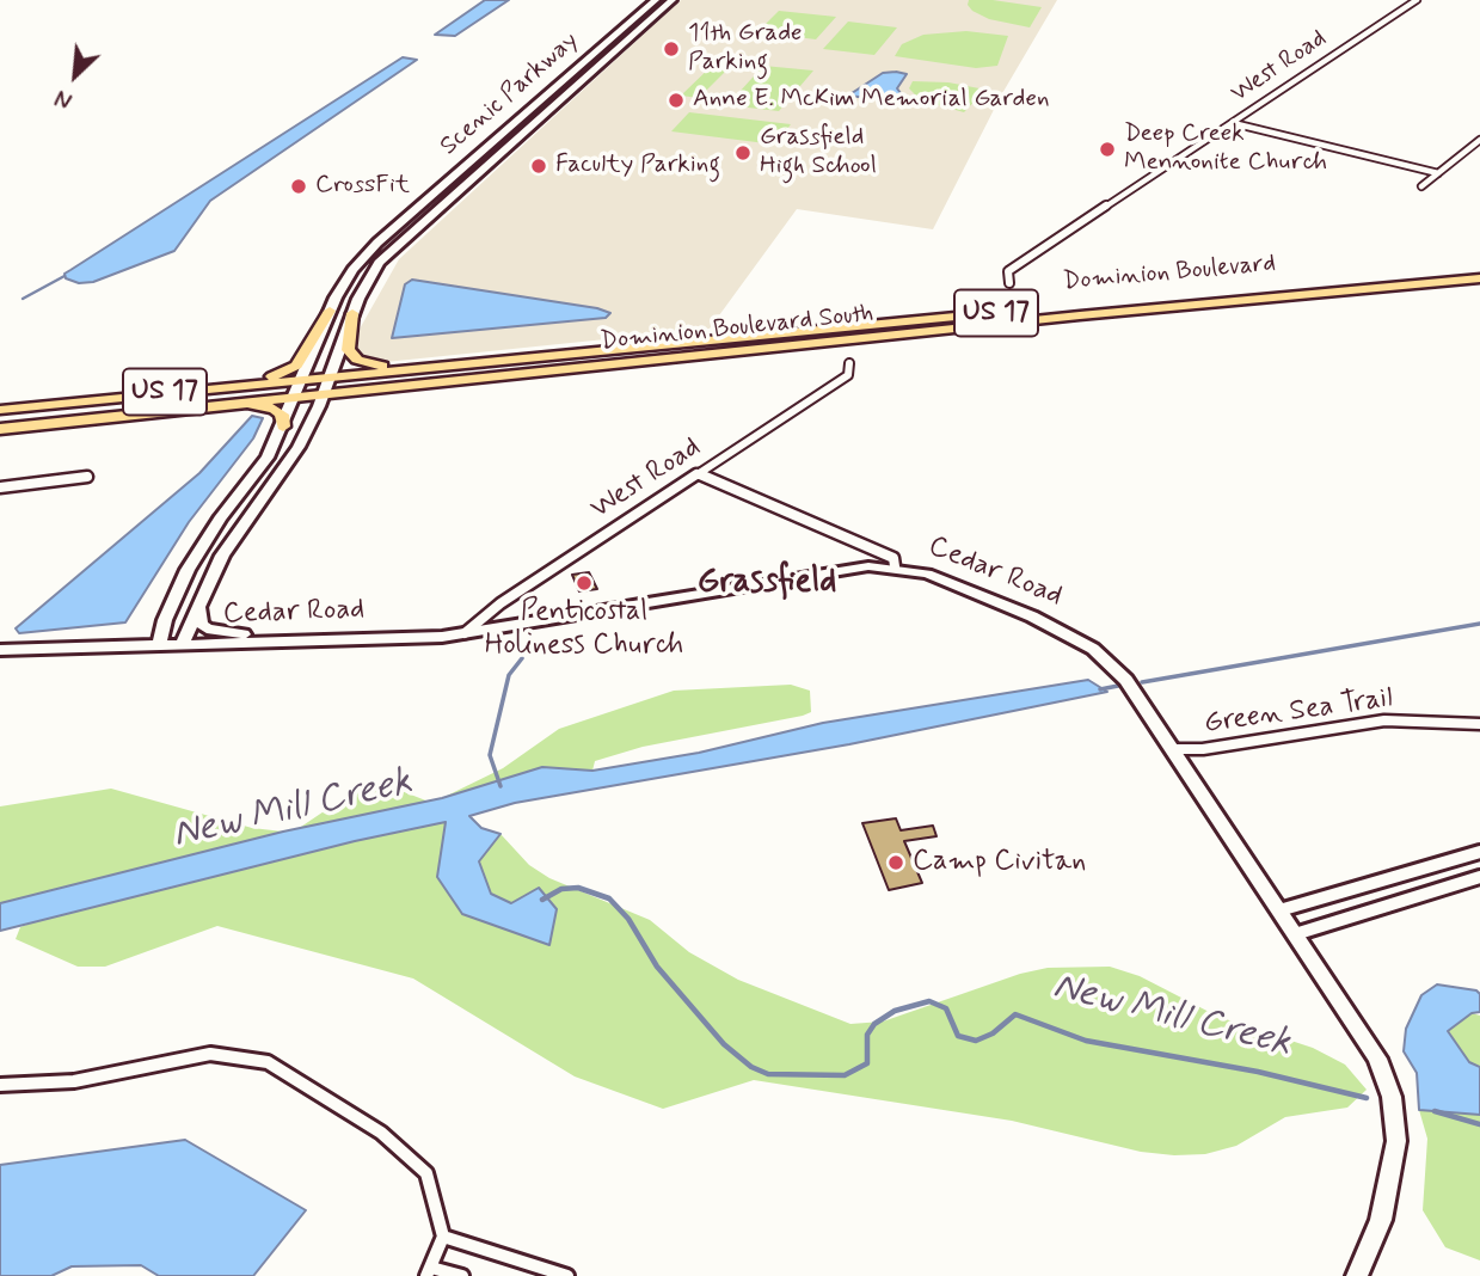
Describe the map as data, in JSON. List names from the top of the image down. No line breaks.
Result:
{"streets":{"highway":["Dominion Boulevard","US 17","Dominion Boulevard South"],"street":["West Road","Scenic Parkway","Cedar Road","Green Sea Trail"]},"crossings":[["West Road","Cedar Road"],["Scenic Parkway","US 17"],["Scenic Parkway","Dominion Boulevard South"],["Scenic Parkway","Cedar Road"],["Dominion Boulevard","US 17"],["Cedar Road","Green Sea Trail"]],"districts":["Grassfield"],"water":["New Mill Creek"],"places":["11th Grade Parking","Anne E. McKim Memorial Garden","Deep Creek Mennonite Church","Grassfield High School","Faculty Parking","CrossFit","Penticostal Holiness Church","Camp Civitan"],"north":"bottom left"}
